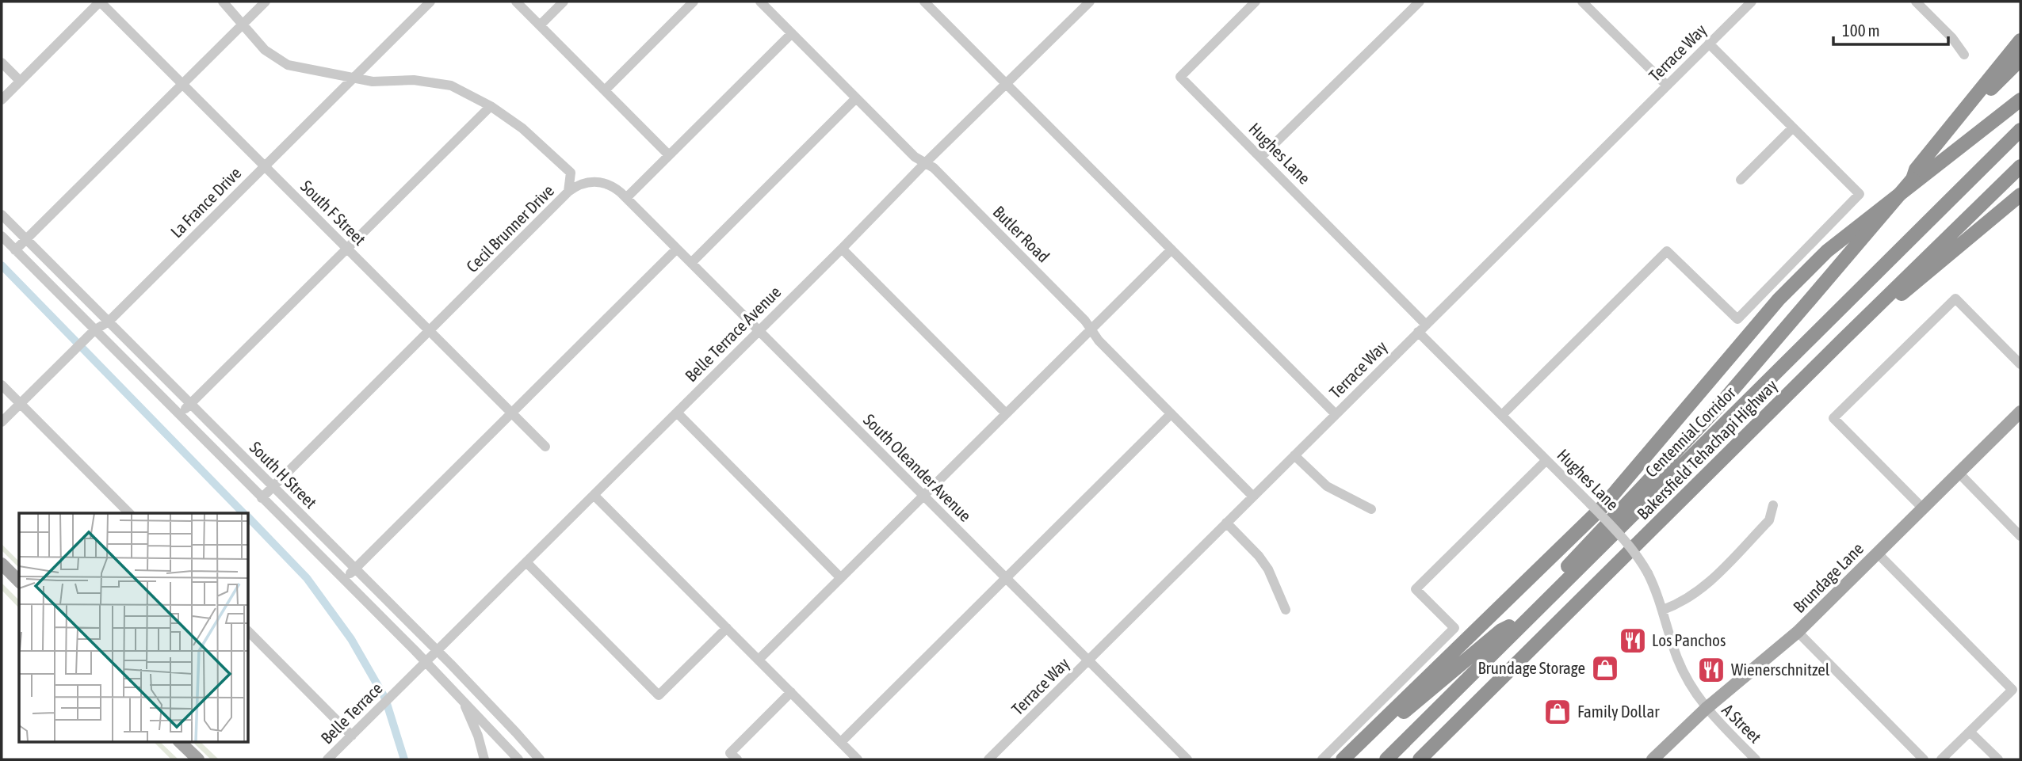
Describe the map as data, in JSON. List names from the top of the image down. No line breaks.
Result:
{"streets":{"highway":["Centennial Corridor","Bakersfield Tehachapi Highway"],"main road":["Brundage Lane"],"street":["Terrace Way","Hughes Lane","La France Drive","South F Street","Cecil Brunner Drive","Butler Road","Belle Terrace Avenue","South Oleander Avenue","South H Street","Belle Terrace","A Street"]},"crossings":[["Terrace Way","Hughes Lane"],["Terrace Way","Butler Road"],["Terrace Way","South Oleander Avenue"],["Hughes Lane","Brundage Lane"],["Hughes Lane","A Street"],["La France Drive","South F Street"],["La France Drive","South H Street"],["South F Street","Cecil Brunner Drive"],["Cecil Brunner Drive","South Oleander Avenue"],["Cecil Brunner Drive","South H Street"],["Butler Road","Belle Terrace Avenue"],["Belle Terrace Avenue","South Oleander Avenue"],["Belle Terrace Avenue","South H Street"],["Belle Terrace Avenue","Belle Terrace"],["Brundage Lane","A Street"]],"places":{"restaurant":["Los Panchos","Wienerschnitzel"],"shop":["Brundage Storage","Family Dollar"]},"scale_bar":"100 m"}
